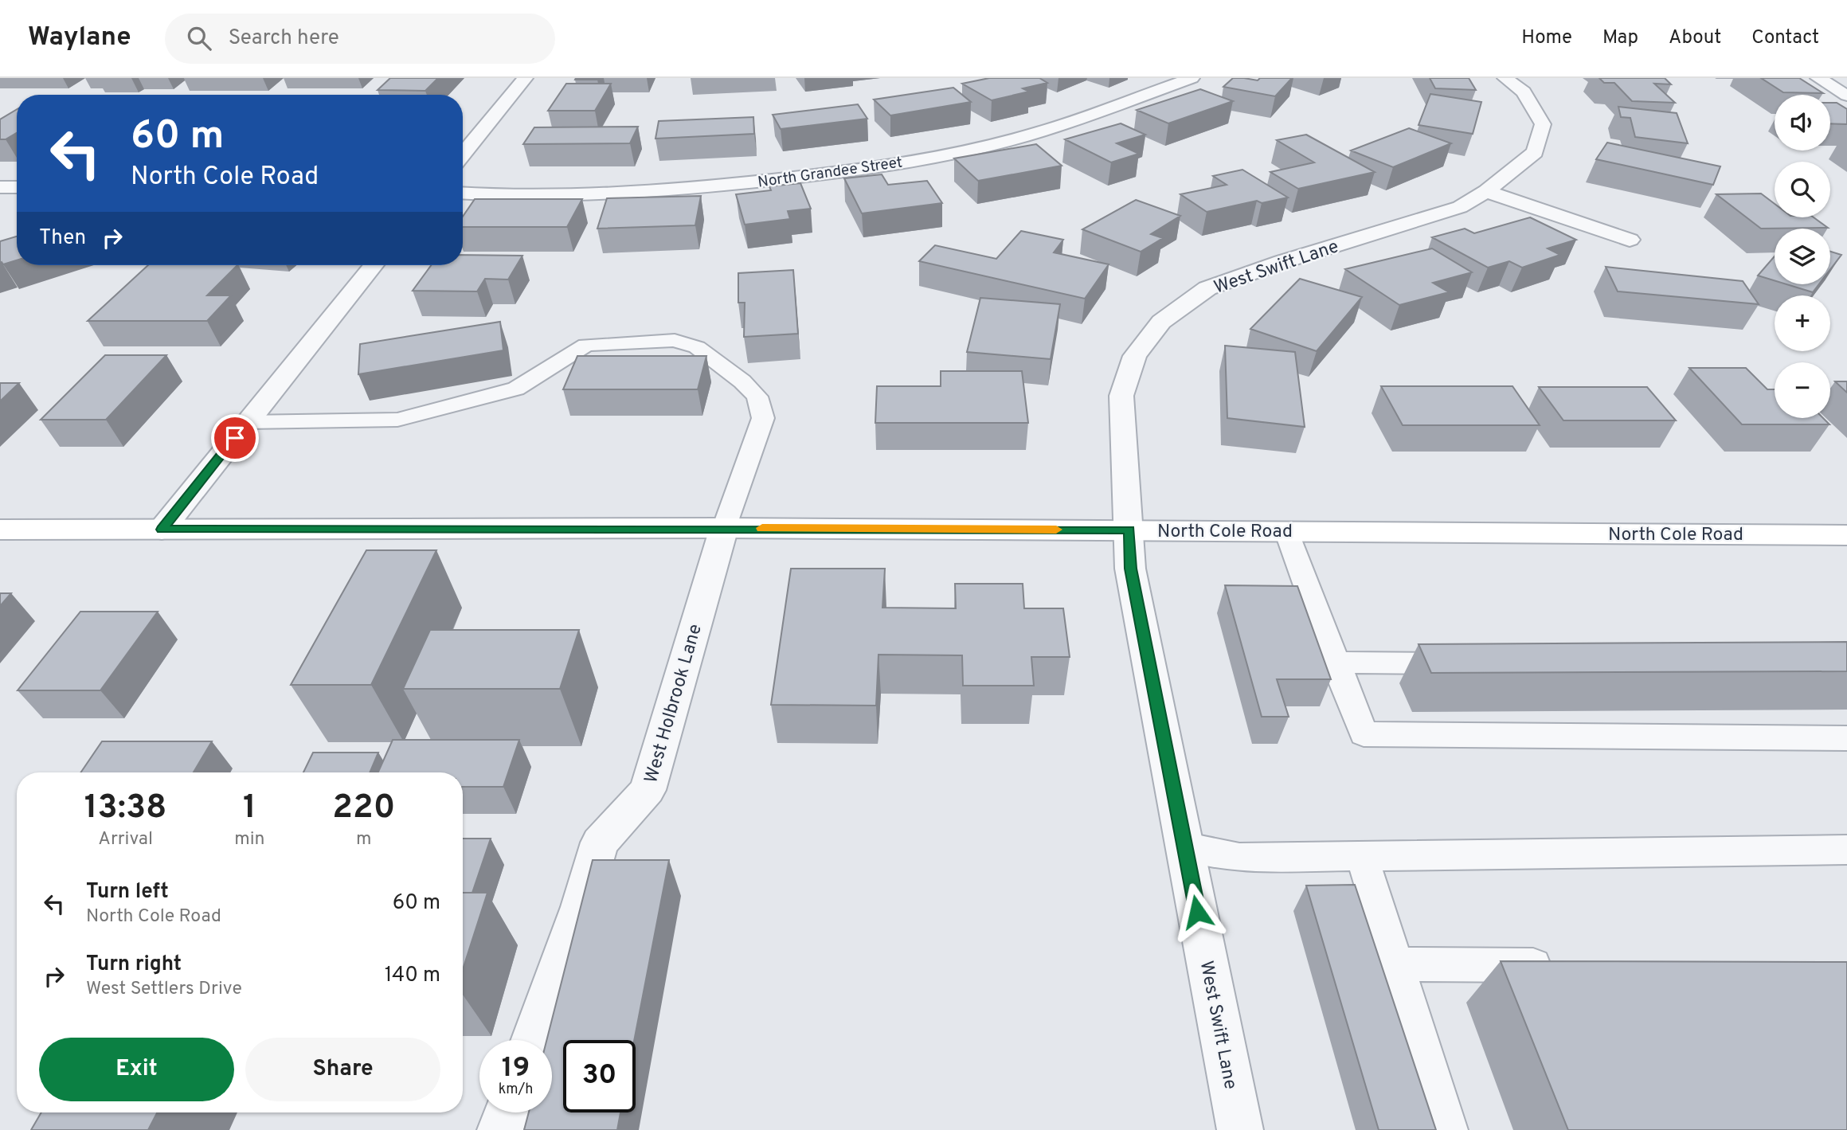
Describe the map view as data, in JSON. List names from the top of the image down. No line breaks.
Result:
{"streets":{"main road":["North Cole Road"],"street":["North Grandee Street","West Swift Lane","West Holbrook Lane"]},"crossings":[["West Swift Lane","North Cole Road"],["North Cole Road","West Holbrook Lane"]],"page":{"header":"Waylane","search":"Search here","nav":["Home","Map","About","Contact"],"map_buttons":["+","−"],"turn":["60 m","North Cole Road"],"then":"Then","eta":["13:38","Arrival","1","min","220","m"],"list":[{"name":"Turn left","note":"North Cole Road","value":"60 m"},{"name":"Turn right","note":"West Settlers Drive","value":"140 m"}],"buttons":["Exit","Share"],"speed":"19 km/h","limit":"30"}}
